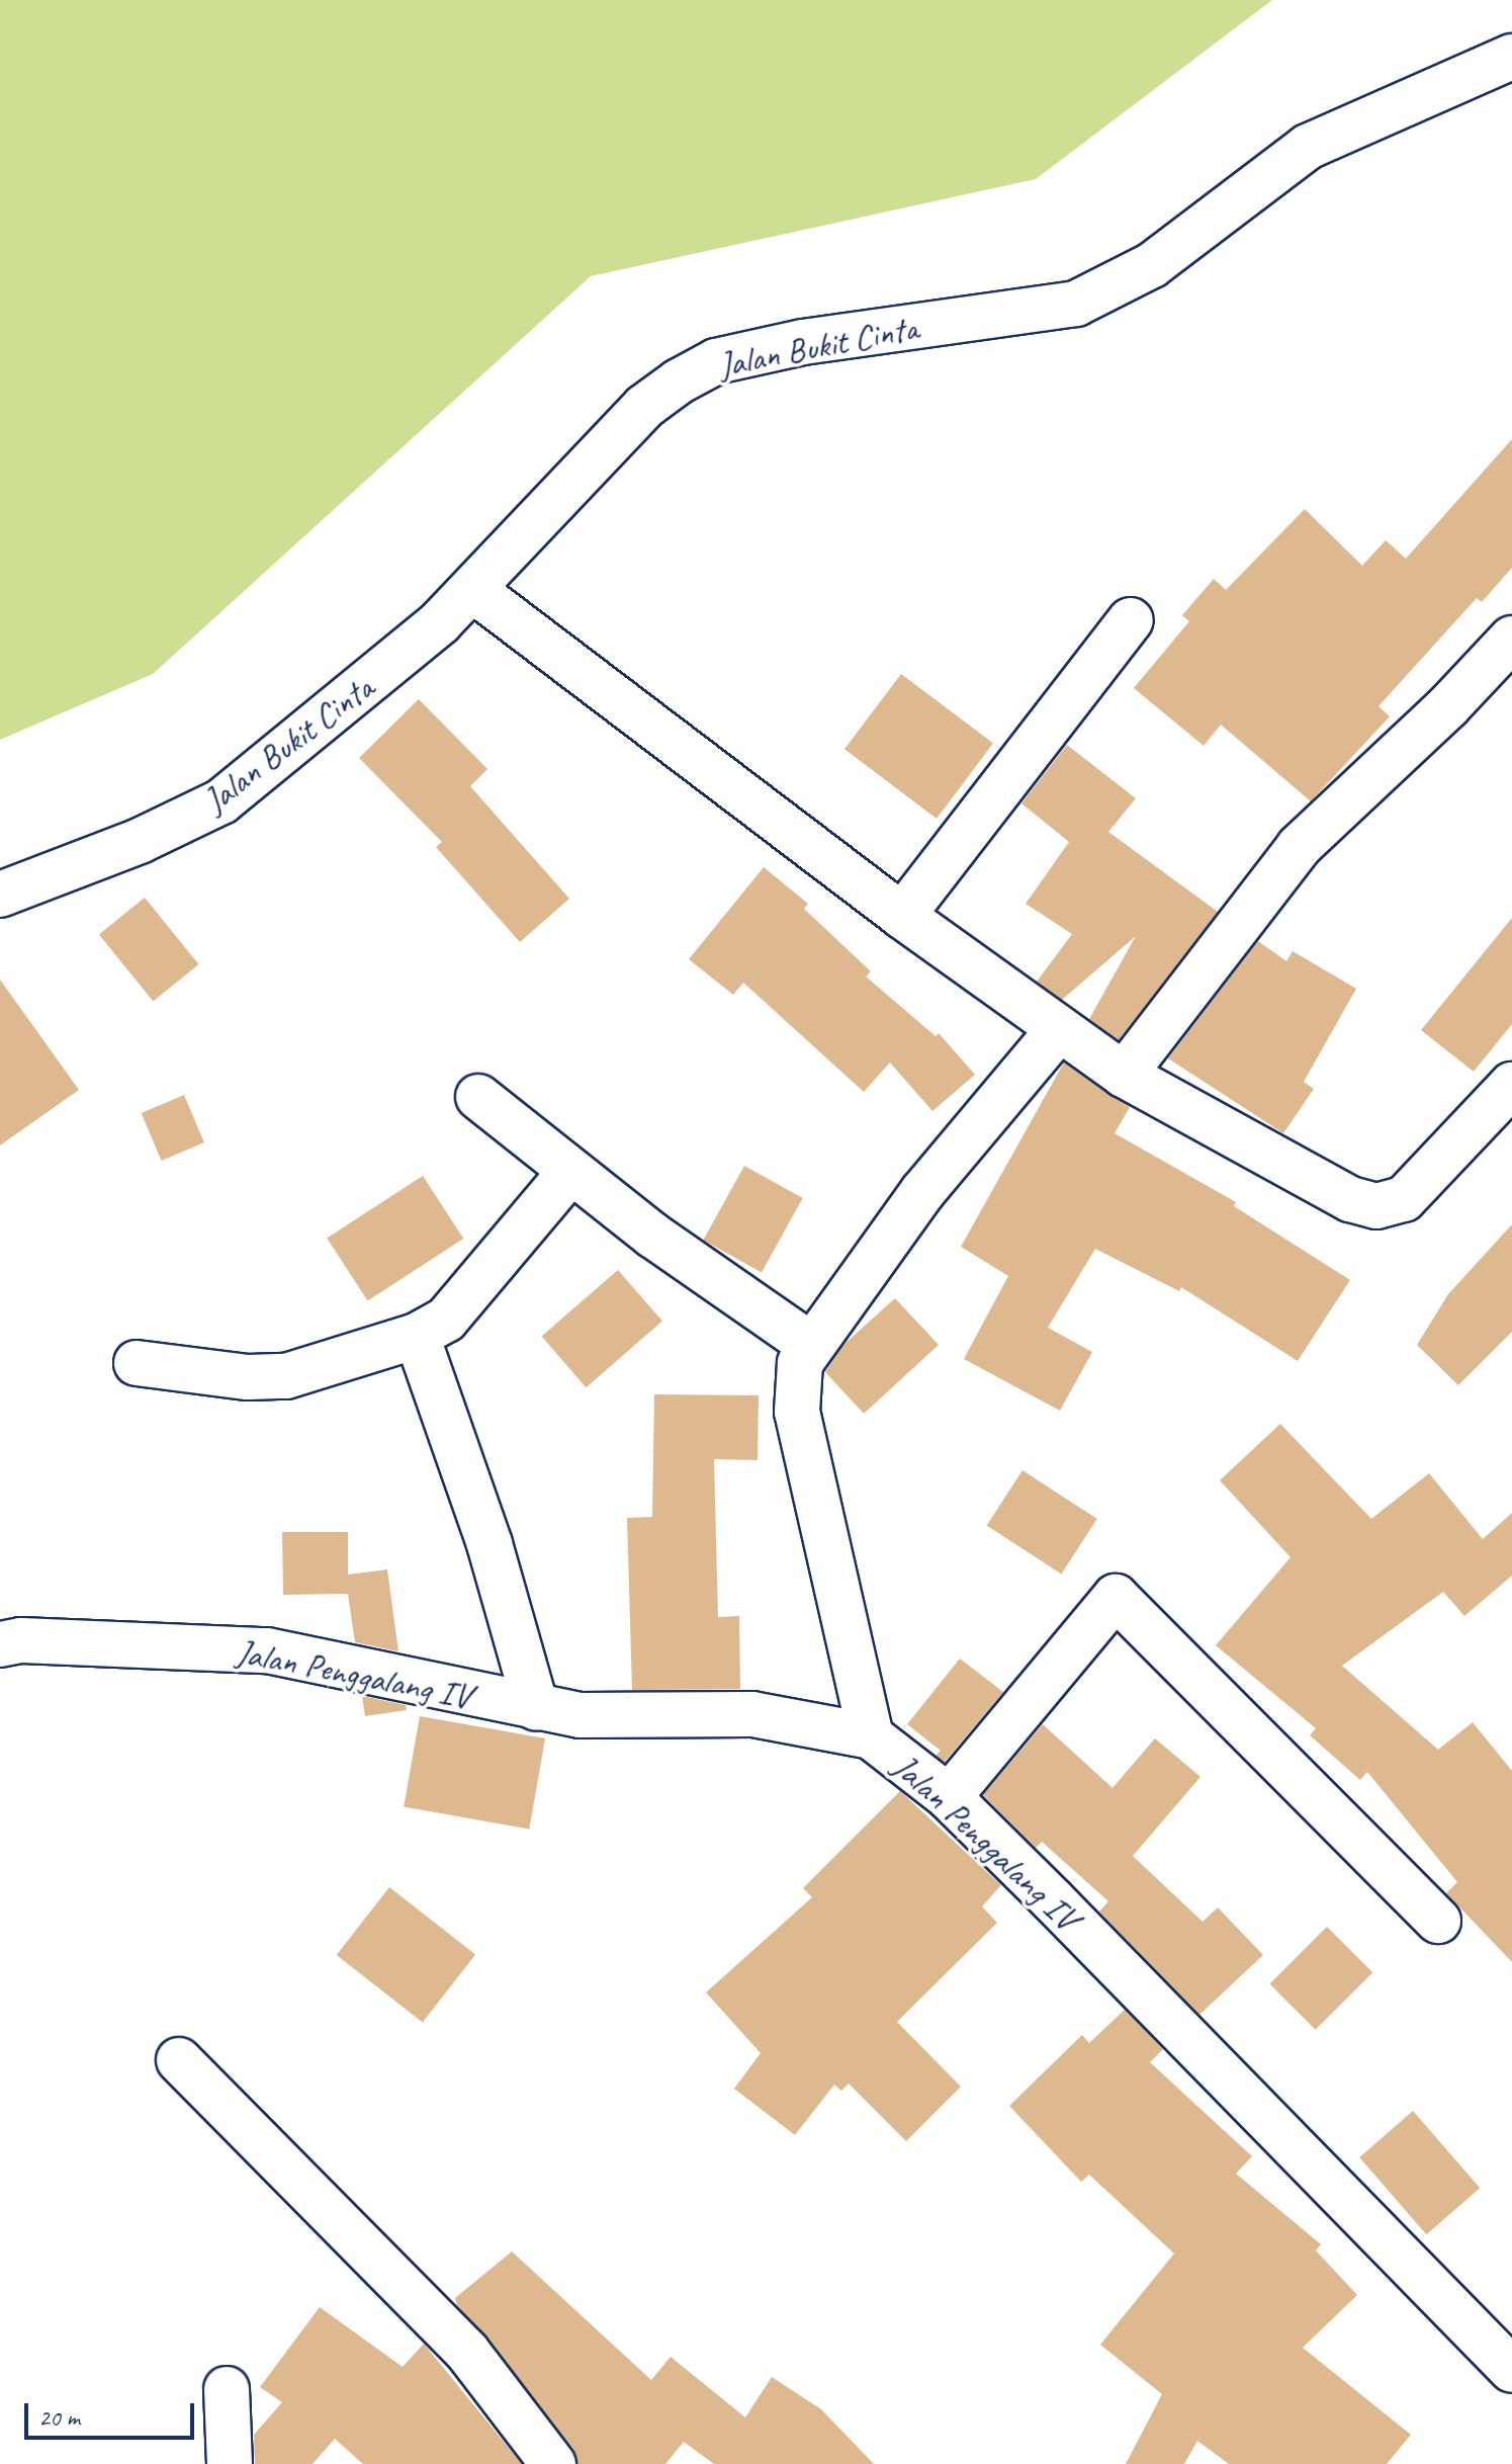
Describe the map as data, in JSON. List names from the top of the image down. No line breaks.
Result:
{"streets":{"street":["Jalan Bukit Cinta","Jalan Penggalang IV"]},"scale_bar":"20 m"}
